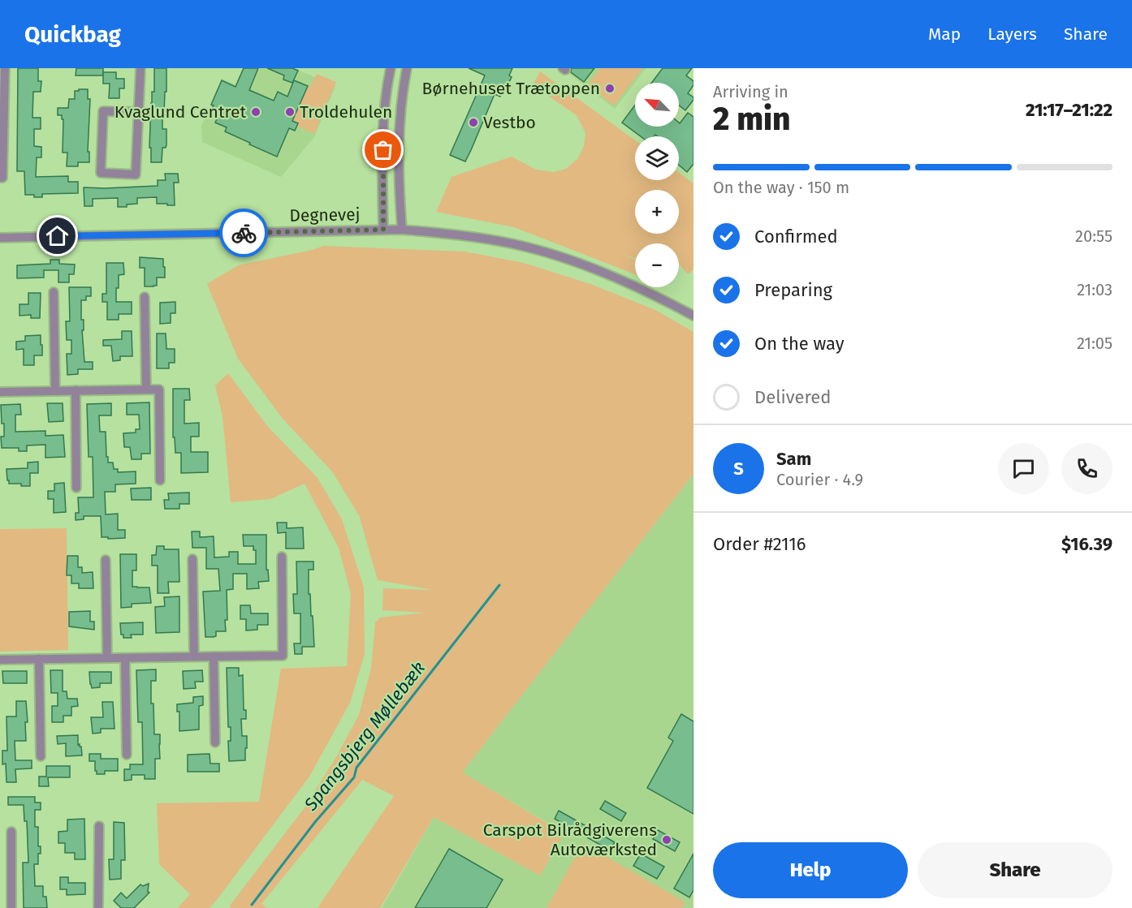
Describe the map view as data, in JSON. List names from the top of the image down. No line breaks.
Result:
{"streets":{"street":["Degnevej"]},"water":["Spangsbjerg Møllebæk"],"places":["Børnehuset Trætoppen","Kvaglund Centret","Troldehulen","Vestbo","Carspot Bilrådgiverens Autoværksted"],"north":"top left","page":{"header":"Quickbag","nav":["Map","Layers","Share"],"heading":["2 min","Arriving in","21:17–21:22"],"panel":["Sam","Courier · 4.9","Order #2116","$16.39"],"map_buttons":["+","−"],"bar":"On the way · 150 m","list":[["Confirmed","20:55"],["Preparing","21:03"],["On the way","21:05"],"Delivered"],"round":"S","buttons":["Help","Share"]}}
